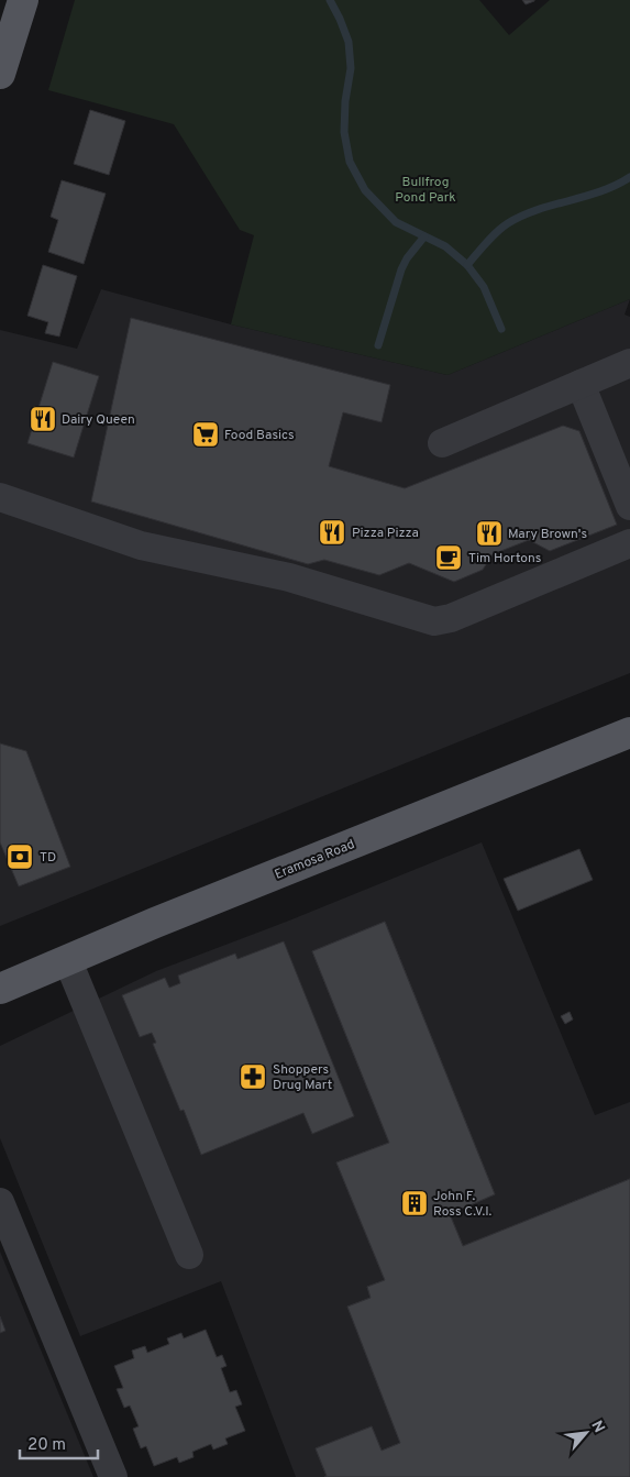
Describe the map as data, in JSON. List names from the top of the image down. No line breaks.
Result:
{"streets":{"main road":["Eramosa Road"]},"parks":["Bullfrog Pond Park"],"places":{"restaurant":["Dairy Queen","Pizza Pizza","Mary Brown's"],"supermarket":["Food Basics"],"cafe":["Tim Hortons"],"bank":["TD"],"pharmacy":["Shoppers Drug Mart"],"building":["John F. Ross C.V.I."]},"scale_bar":"20 m","north":"top right"}
